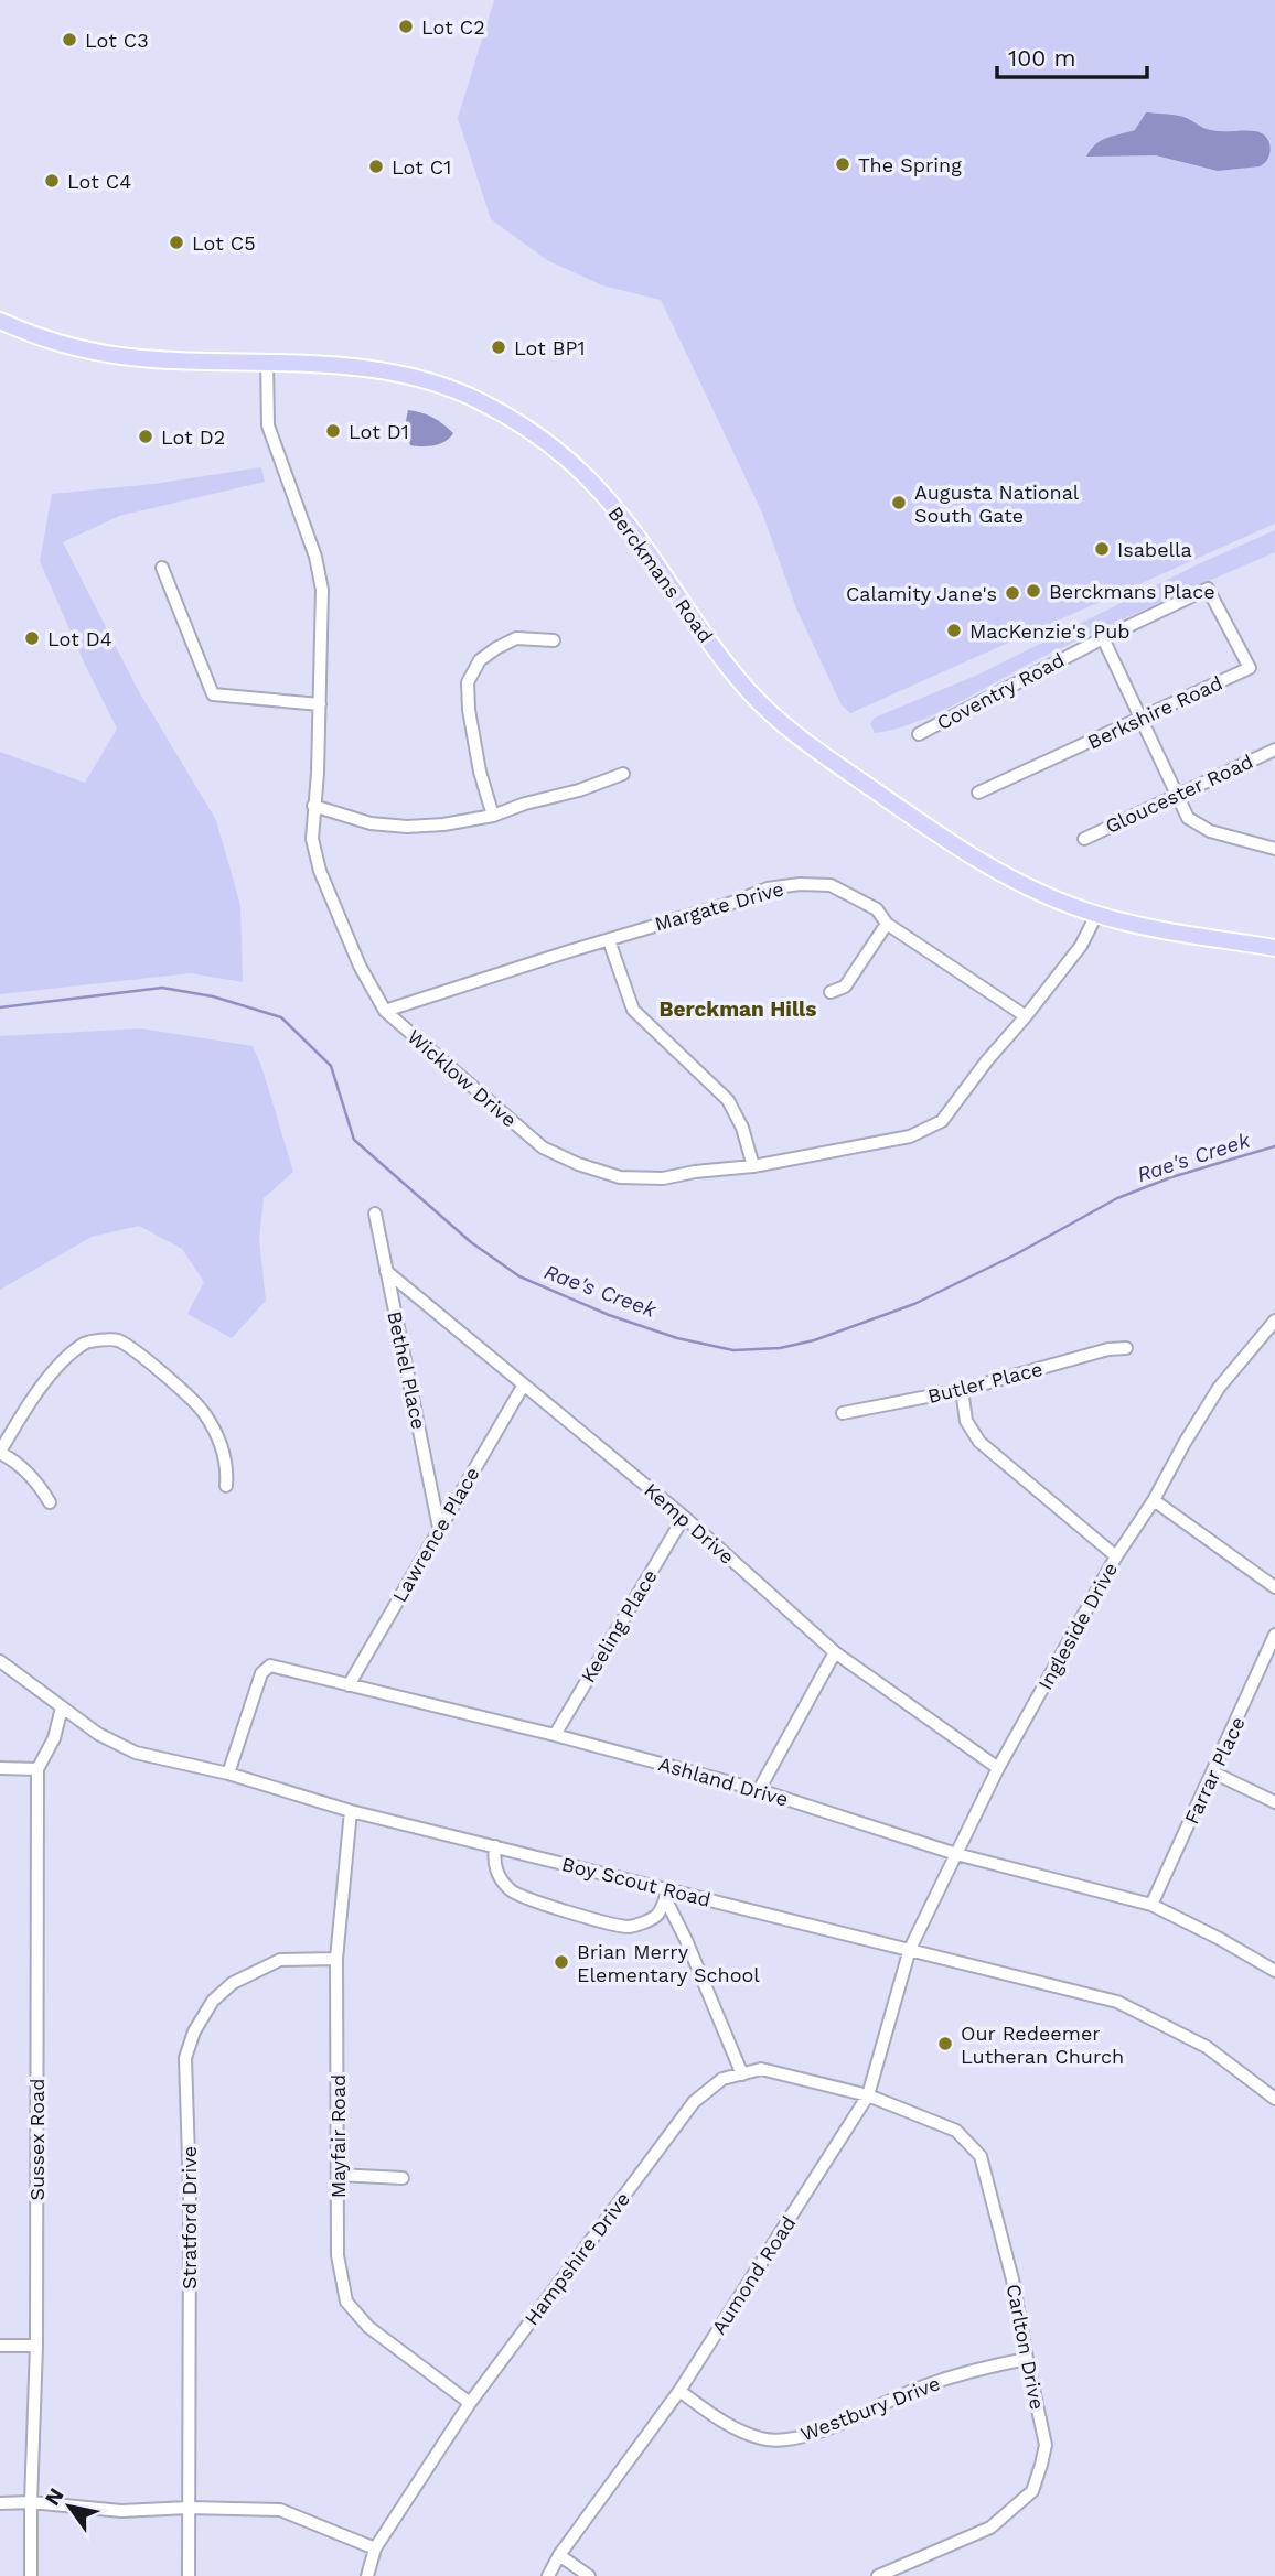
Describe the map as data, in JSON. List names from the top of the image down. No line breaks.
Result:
{"streets":{"main road":["Berckmans Road"],"street":["Coventry Road","Berkshire Road","Gloucester Road","Margate Drive","Wicklow Drive","Bethel Place","Butler Place","Kemp Drive","Lawrence Place","Keeling Place","Ingleside Drive","Farrar Place","Ashland Drive","Boy Scout Road","Mayfair Road","Sussex Road","Stratford Drive","Hampshire Drive","Aumond Road","Carlton Drive","Westbury Drive"]},"crossings":[["Berckmans Road","Wicklow Drive"],["Coventry Road","Berkshire Road"],["Margate Drive","Wicklow Drive"],["Bethel Place","Kemp Drive"],["Bethel Place","Lawrence Place"],["Kemp Drive","Lawrence Place"],["Kemp Drive","Keeling Place"],["Kemp Drive","Ingleside Drive"],["Lawrence Place","Ashland Drive"],["Keeling Place","Ashland Drive"],["Ingleside Drive","Ashland Drive"],["Ingleside Drive","Boy Scout Road"],["Ingleside Drive","Aumond Road"],["Farrar Place","Ashland Drive"],["Ashland Drive","Boy Scout Road"],["Boy Scout Road","Mayfair Road"],["Boy Scout Road","Sussex Road"],["Boy Scout Road","Aumond Road"],["Mayfair Road","Stratford Drive"],["Mayfair Road","Hampshire Drive"],["Hampshire Drive","Aumond Road"],["Hampshire Drive","Carlton Drive"],["Aumond Road","Carlton Drive"],["Aumond Road","Westbury Drive"],["Carlton Drive","Westbury Drive"]],"districts":["Berckman Hills"],"water":["Rae's Creek"],"places":["Lot C2","Lot C3","The Spring","Lot C1","Lot C4","Lot C5","Lot BP1","Lot D1","Lot D2","Augusta National South Gate","Isabella","Berckmans Place","Calamity Jane's","MacKenzie's Pub","Lot D4","Brian Merry Elementary School","Our Redeemer Lutheran Church"],"scale_bar":"100 m","north":"top left"}
